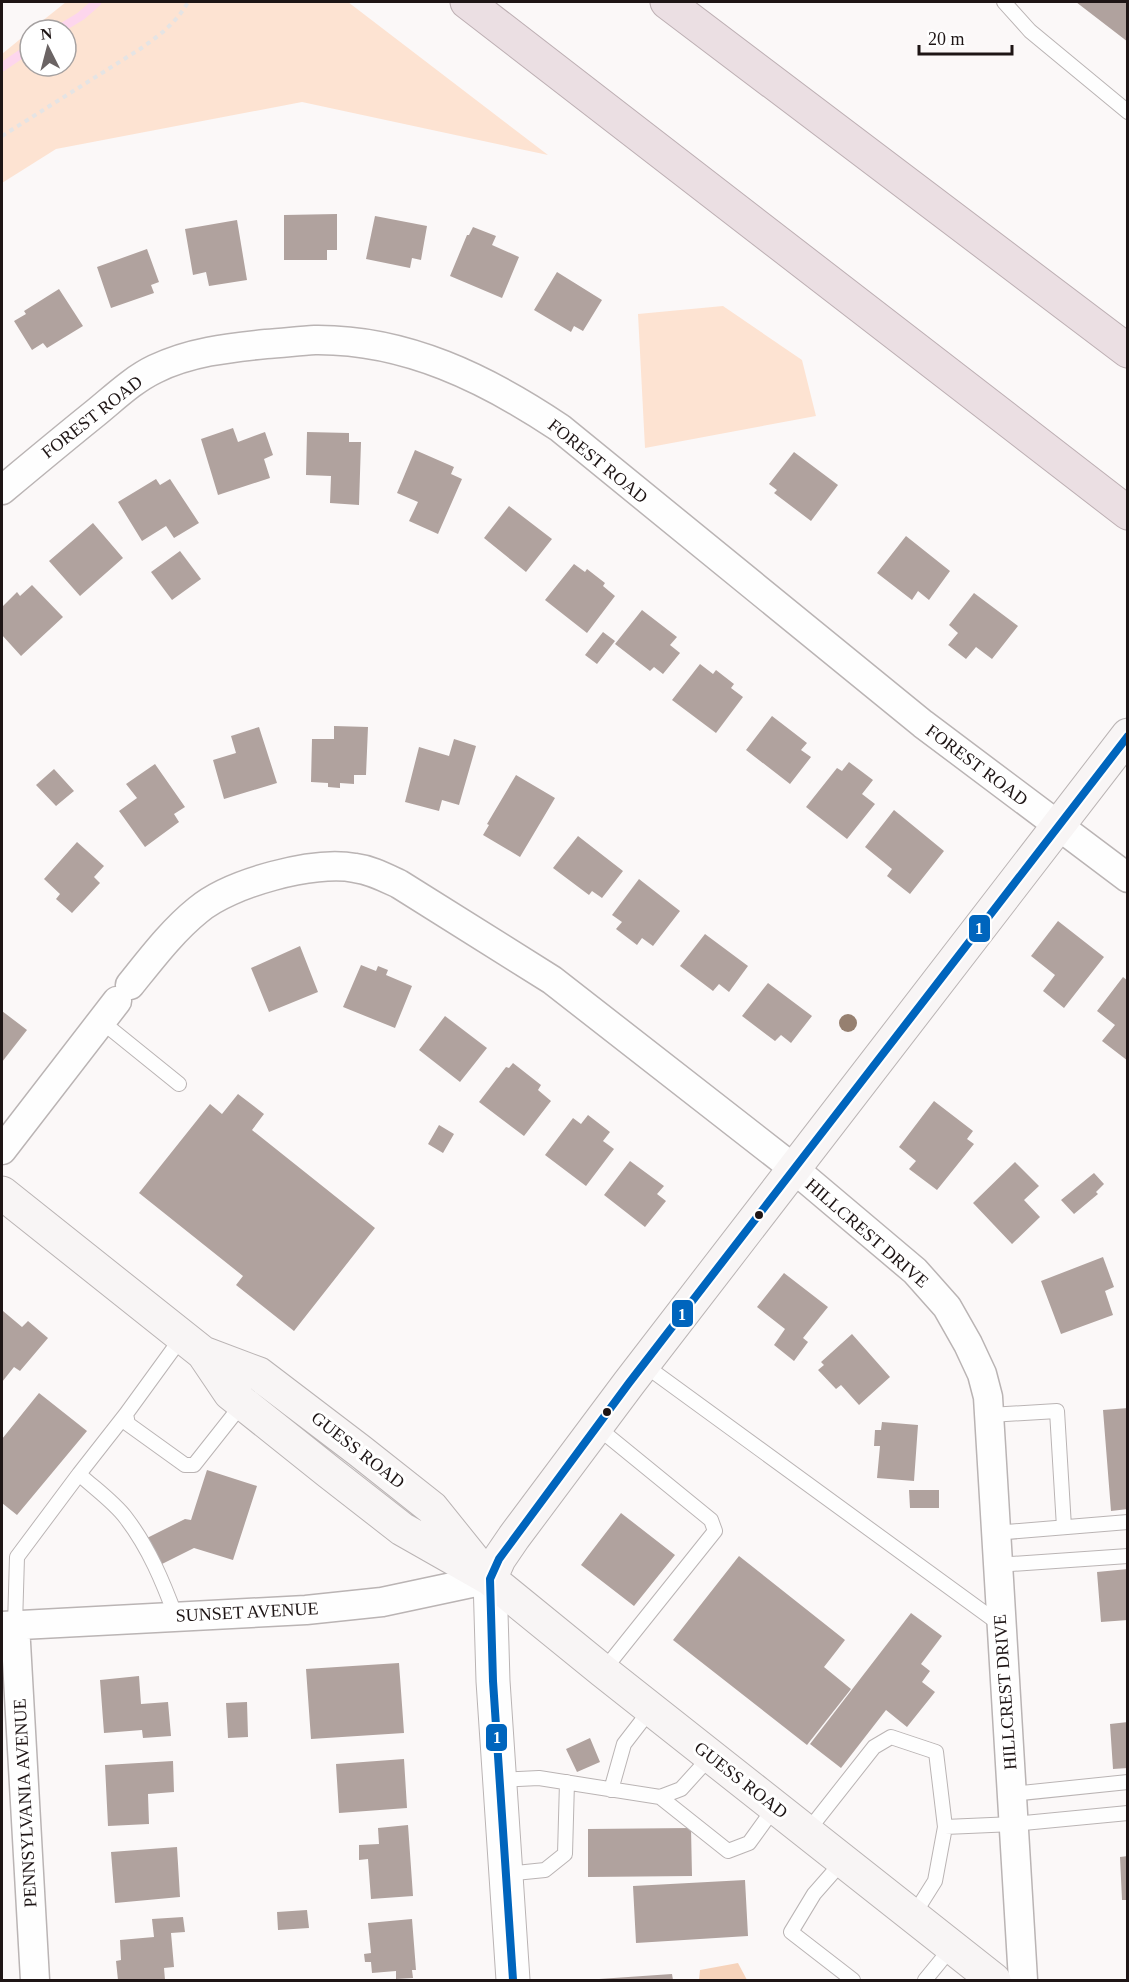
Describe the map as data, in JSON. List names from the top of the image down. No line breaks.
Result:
{"streets":{"main road":["GUESS ROAD"],"street":["FOREST ROAD","HILLCREST DRIVE","SUNSET AVENUE","PENNSYLVANIA AVENUE"]},"crossings":[["GUESS ROAD","SUNSET AVENUE"],["SUNSET AVENUE","PENNSYLVANIA AVENUE"]],"lines":["transit line 1"],"scale_bar":"20 m","north":"top"}
